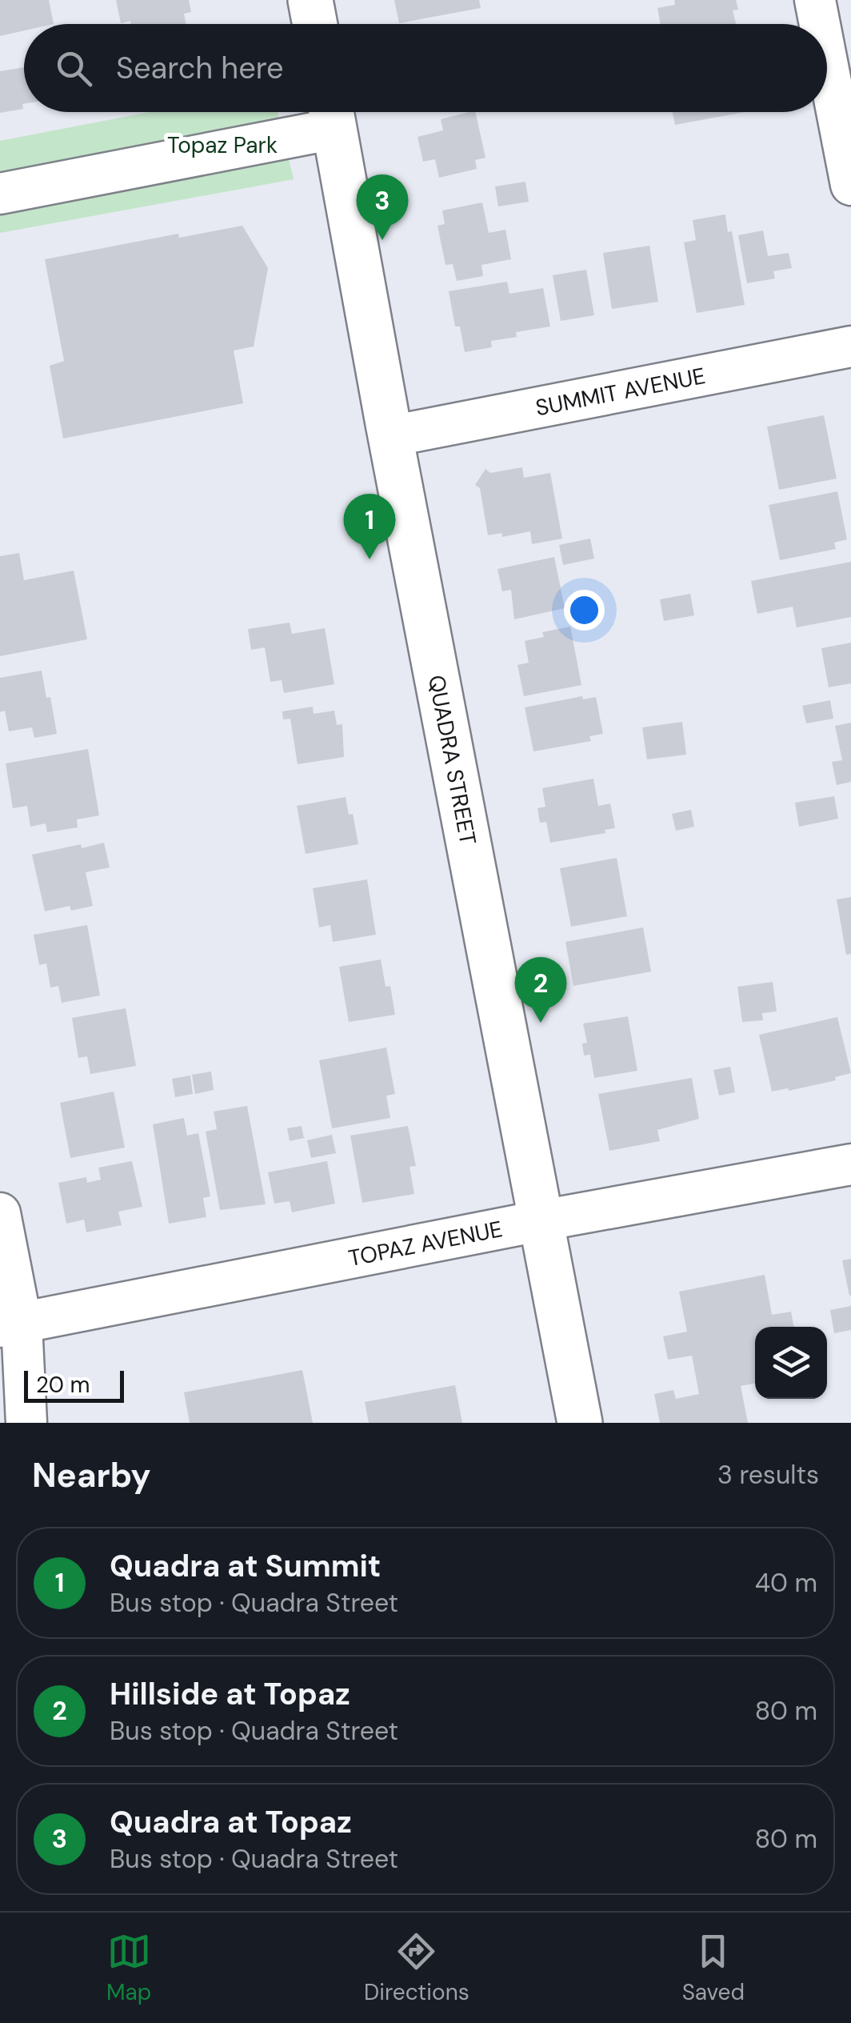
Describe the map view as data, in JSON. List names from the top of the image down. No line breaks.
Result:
{"streets":{"main road":["QUADRA STREET"],"street":["SUMMIT AVENUE","TOPAZ AVENUE"]},"crossings":[["SUMMIT AVENUE","QUADRA STREET"],["QUADRA STREET","TOPAZ AVENUE"]],"parks":["Topaz Park"],"scale_bar":"20 m","page":{"search":"Search here","pins":["3","1","2"],"scale":"20 m","heading":["Nearby","3 results"],"list":[{"mark":"1","name":"Quadra at Summit","note":"Bus stop · Quadra Street","value":"40 m"},{"mark":"2","name":"Hillside at Topaz","note":"Bus stop · Quadra Street","value":"80 m"},{"mark":"3","name":"Quadra at Topaz","note":"Bus stop · Quadra Street","value":"80 m"}],"nav":["Map","Directions","Saved"]}}
